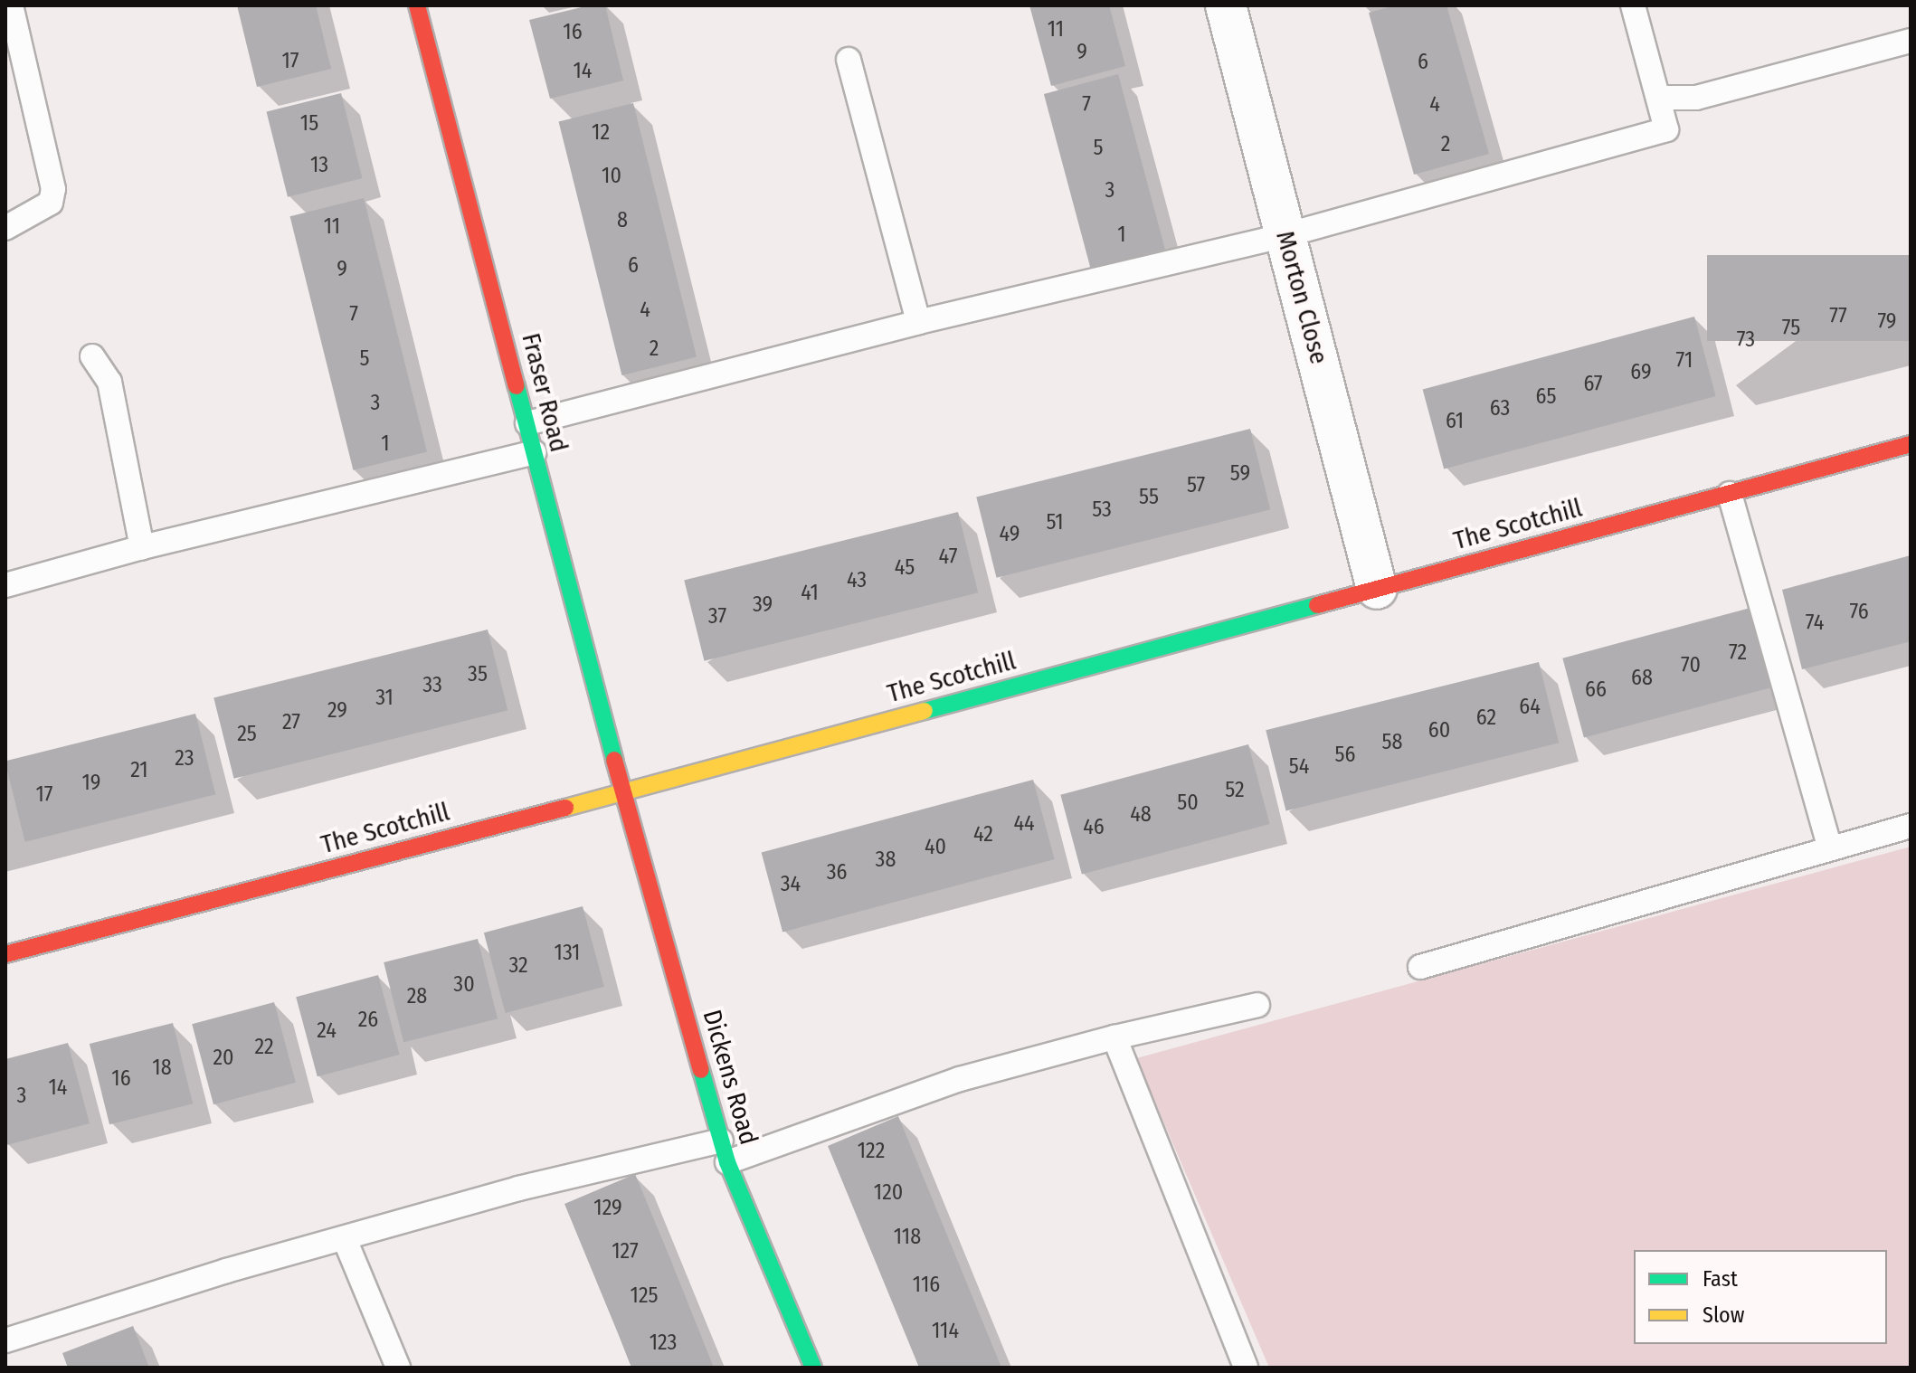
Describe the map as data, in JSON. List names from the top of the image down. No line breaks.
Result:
{"streets":{"street":["Morton Close","Fraser Road","The Scotchill","Dickens Road"]},"crossings":[["Morton Close","The Scotchill"],["Fraser Road","The Scotchill"],["Fraser Road","Dickens Road"],["The Scotchill","Dickens Road"]],"house_numbers":["11","16","9","17","6","14","7","4","15","12","2","5","13","10","3","8","11","1","6","9","4","7","77","79","75","73","2","5","71","69","67","65","3","63","61","1","59","57","55","53","51","49","47","45","43","41","39","76","37","74","72","70","35","68","33","66","31","64","29","62","27","60","25","58","56","23","54","21","19","52","17","50","48","44","46","42","40","38","36","34","131","32","30","28","26","24","22","20","18","16","14","3","122","120","129","118","127","116","125","114","123"],"legend":["Fast","Slow"]}
